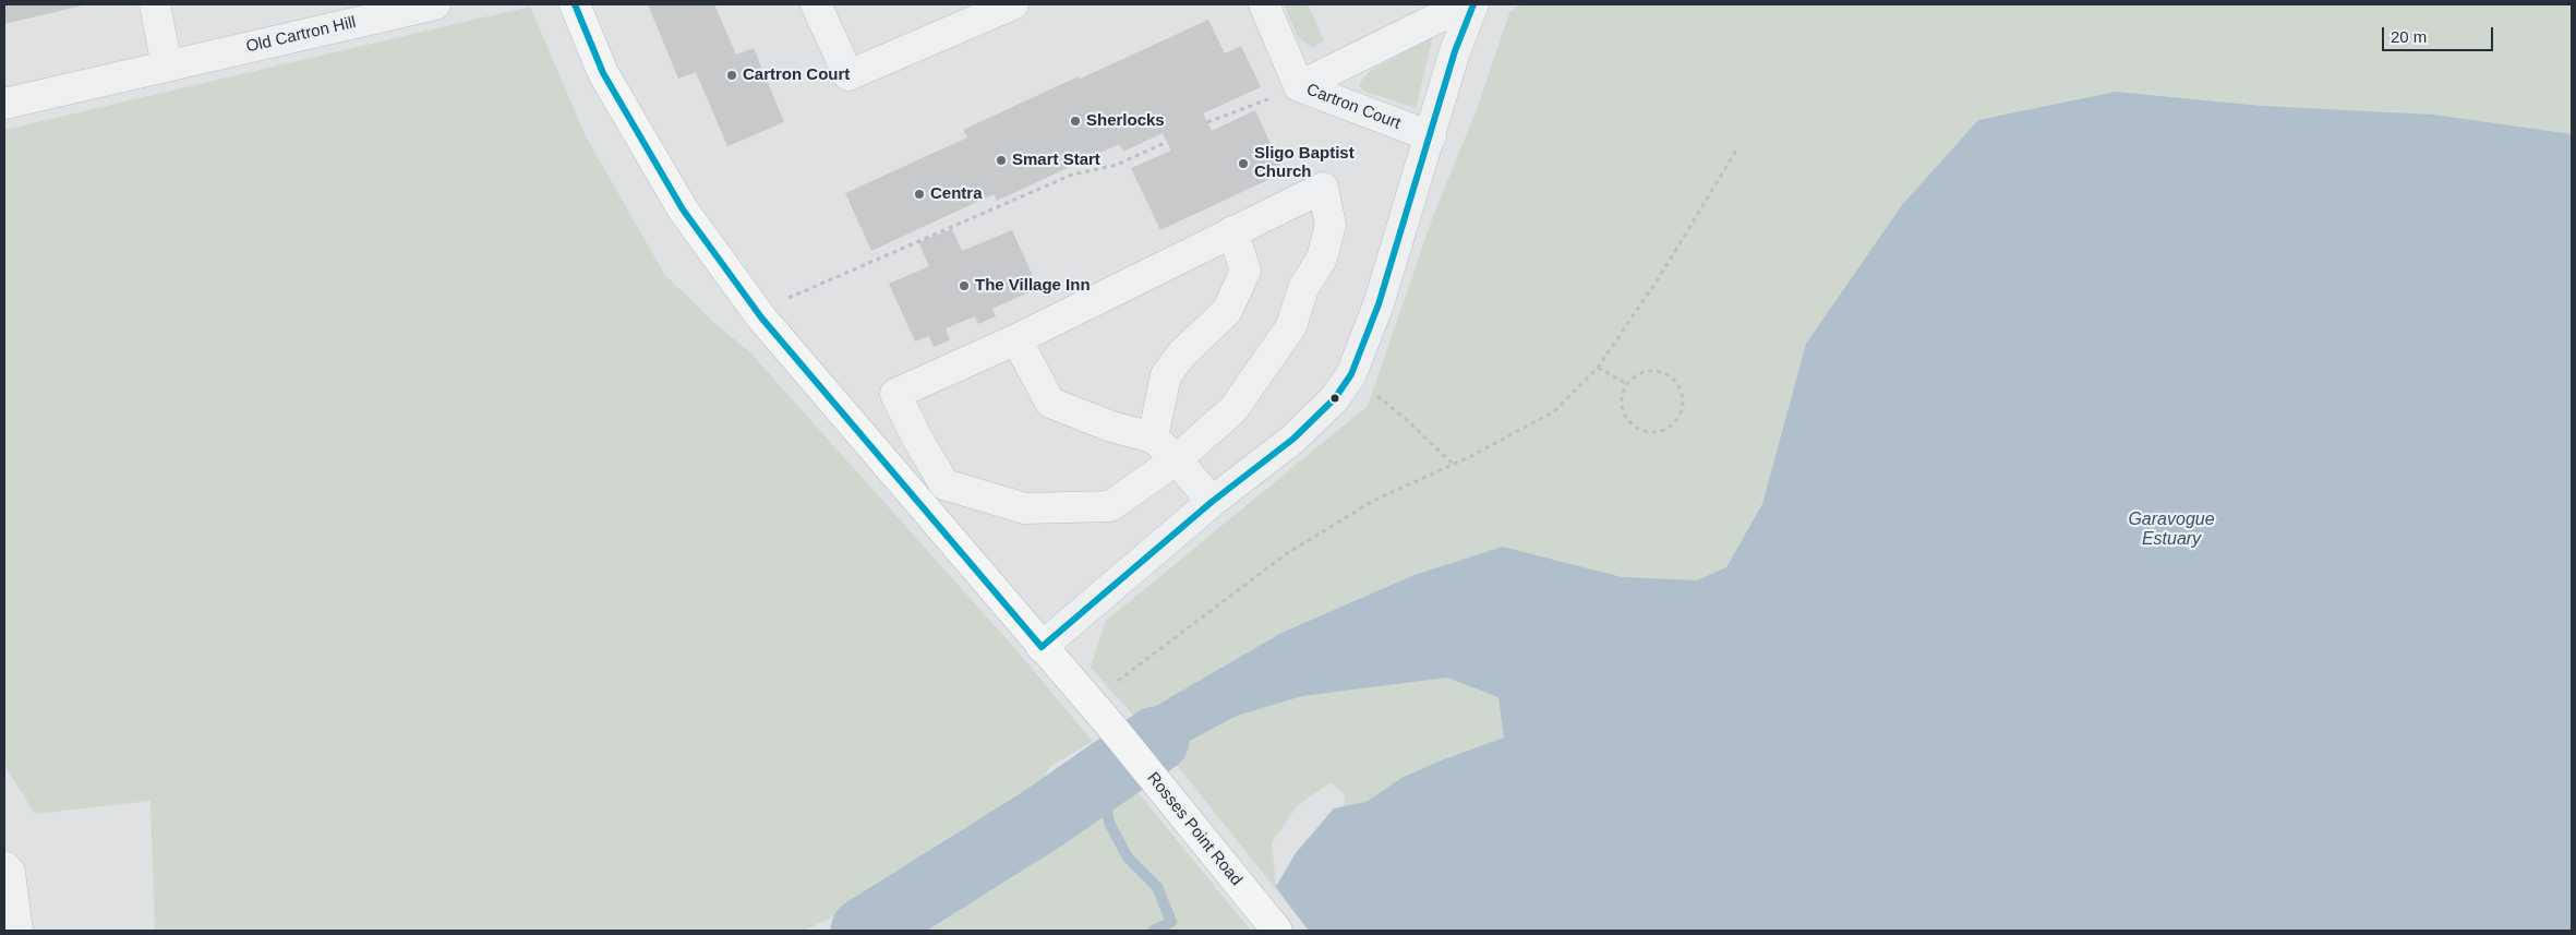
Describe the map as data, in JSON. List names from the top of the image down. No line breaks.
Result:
{"streets":{"main road":["Rosses Point Road"],"street":["Old Cartron Hill","Cartron Court"]},"water":["Garavogue Estuary"],"places":["Cartron Court","Sherlocks","Smart Start","Sligo Baptist Church","Centra","The Village Inn"],"scale_bar":"20 m"}
